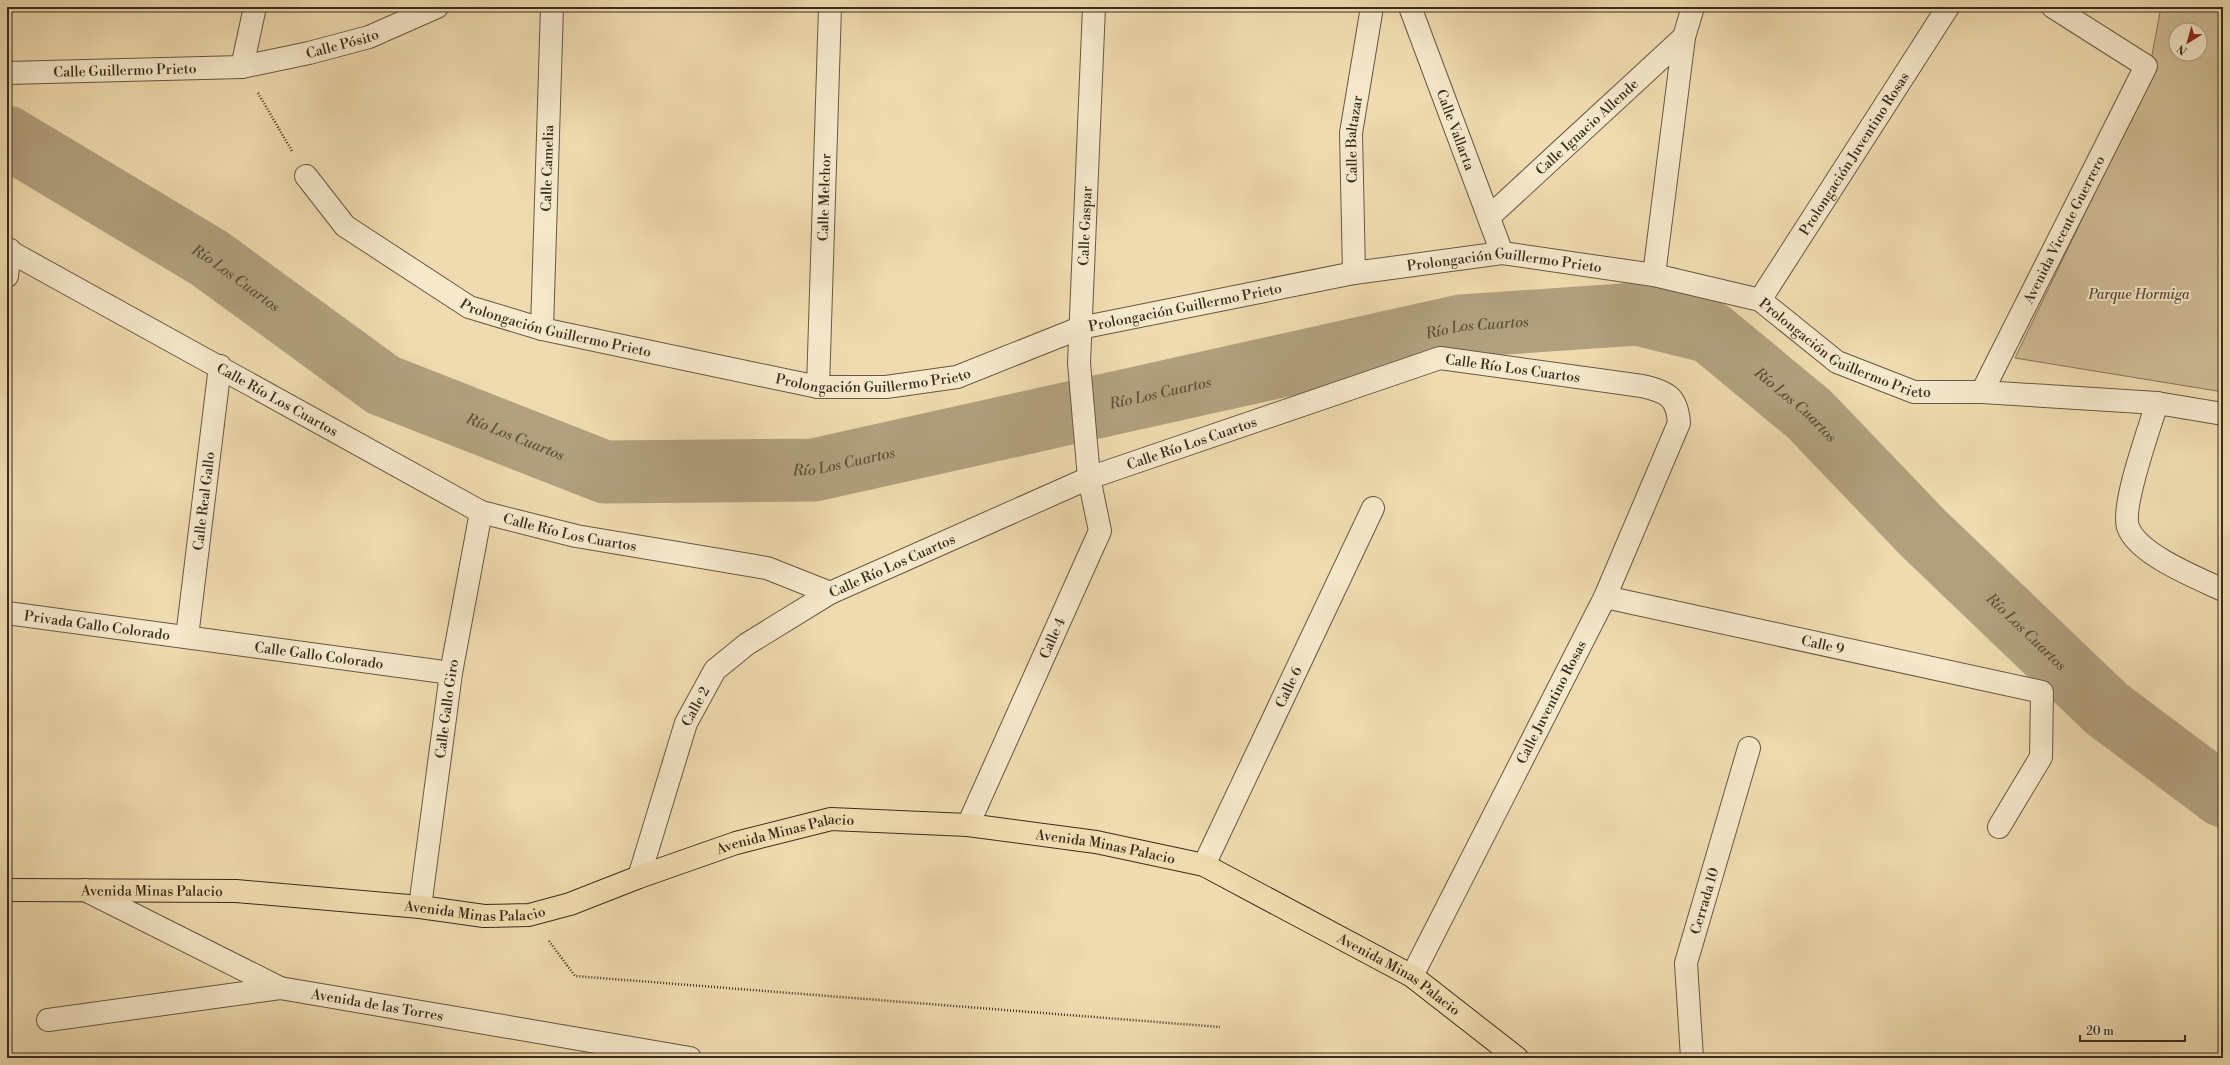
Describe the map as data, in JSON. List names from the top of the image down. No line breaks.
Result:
{"streets":{"main road":["Avenida Minas Palacio"],"street":["Calle Pósito","Calle Guillermo Prieto","Calle Ignacio Allende","Calle Vallarta","Calle Baltazar","Prolongación Juventino Rosas","Calle Camelia","Calle Melchor","Calle Gaspar","Avenida Vicente Guerrero","Prolongación Guillermo Prieto","Calle Río Los Cuartos","Calle Real Gallo","Privada Gallo Colorado","Calle 4","Calle 9","Calle Gallo Colorado","Calle 6","Calle Juventino Rosas","Calle 2","Calle Gallo Giro","Cerrada 10","Avenida de las Torres"]},"crossings":[["Calle Pósito","Calle Guillermo Prieto"],["Calle Ignacio Allende","Calle Vallarta"],["Calle Vallarta","Prolongación Guillermo Prieto"],["Calle Baltazar","Prolongación Guillermo Prieto"],["Prolongación Juventino Rosas","Prolongación Guillermo Prieto"],["Calle Camelia","Prolongación Guillermo Prieto"],["Calle Melchor","Prolongación Guillermo Prieto"],["Calle Gaspar","Prolongación Guillermo Prieto"],["Calle Gaspar","Calle 4"],["Avenida Vicente Guerrero","Prolongación Guillermo Prieto"],["Calle Río Los Cuartos","Calle Real Gallo"],["Calle Río Los Cuartos","Calle 4"],["Calle Río Los Cuartos","Calle Juventino Rosas"],["Calle Río Los Cuartos","Calle 2"],["Calle Río Los Cuartos","Calle Gallo Giro"],["Calle Real Gallo","Privada Gallo Colorado"],["Calle Real Gallo","Calle Gallo Colorado"],["Privada Gallo Colorado","Calle Gallo Colorado"],["Calle 4","Avenida Minas Palacio"],["Calle 9","Calle Juventino Rosas"],["Calle Gallo Colorado","Calle Gallo Giro"],["Calle 6","Avenida Minas Palacio"],["Calle Juventino Rosas","Avenida Minas Palacio"],["Calle 2","Avenida Minas Palacio"],["Calle Gallo Giro","Avenida Minas Palacio"],["Avenida Minas Palacio","Avenida de las Torres"]],"water":["Río Los Cuartos"],"parks":["Parque Hormiga"],"scale_bar":"20 m","north":"bottom left"}
